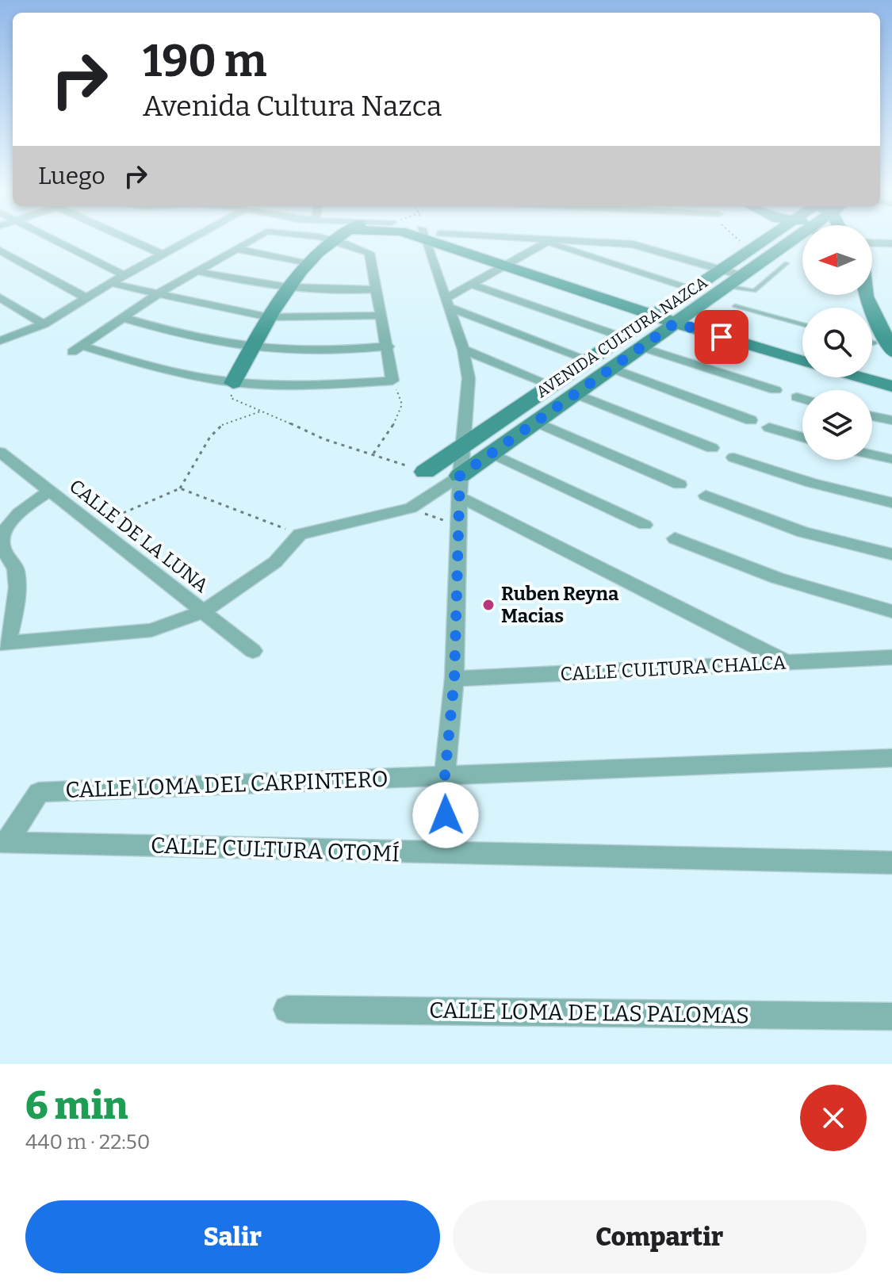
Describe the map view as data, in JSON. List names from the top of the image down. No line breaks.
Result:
{"streets":{"street":["AVENIDA CULTURA NAZCA","CALLE DE LA LUNA","CALLE CULTURA CHALCA","CALLE LOMA DEL CARPINTERO","CALLE CULTURA OTOMÍ","CALLE LOMA DE LAS PALOMAS"]},"crossings":[["CALLE LOMA DEL CARPINTERO","CALLE CULTURA OTOMÍ"]],"places":["Ruben Reyna Macias"],"north":"left","page":{"turn":["190 m","Avenida Cultura Nazca"],"then":"Luego","heading":["6 min","440 m · 22:50"],"buttons":["Salir","Compartir"]}}
